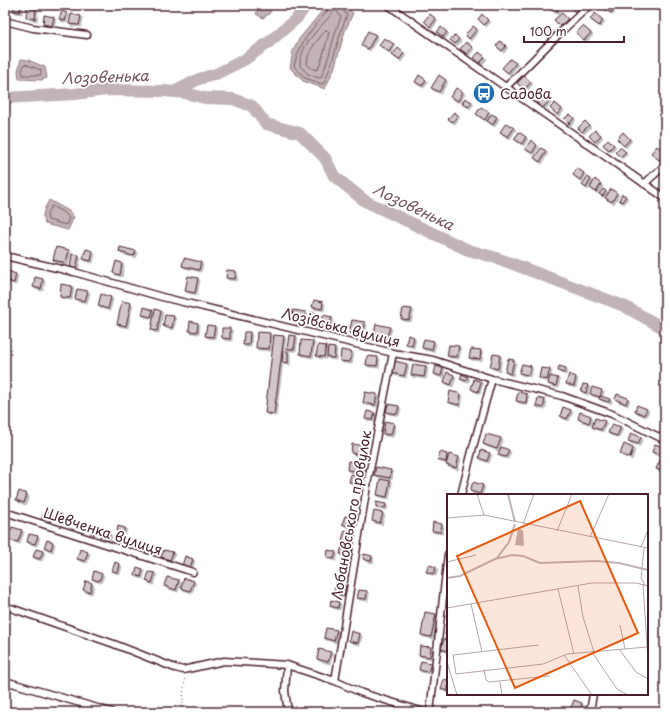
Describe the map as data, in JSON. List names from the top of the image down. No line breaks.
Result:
{"streets":{"street":["Лозівська вулиця","Лобановського провулок","Шевченка вулиця"]},"crossings":[["Лозівська вулиця","Лобановського провулок"]],"water":["Лозовенька"],"places":{"bus stop":["Садова"]},"scale_bar":"100 m"}
